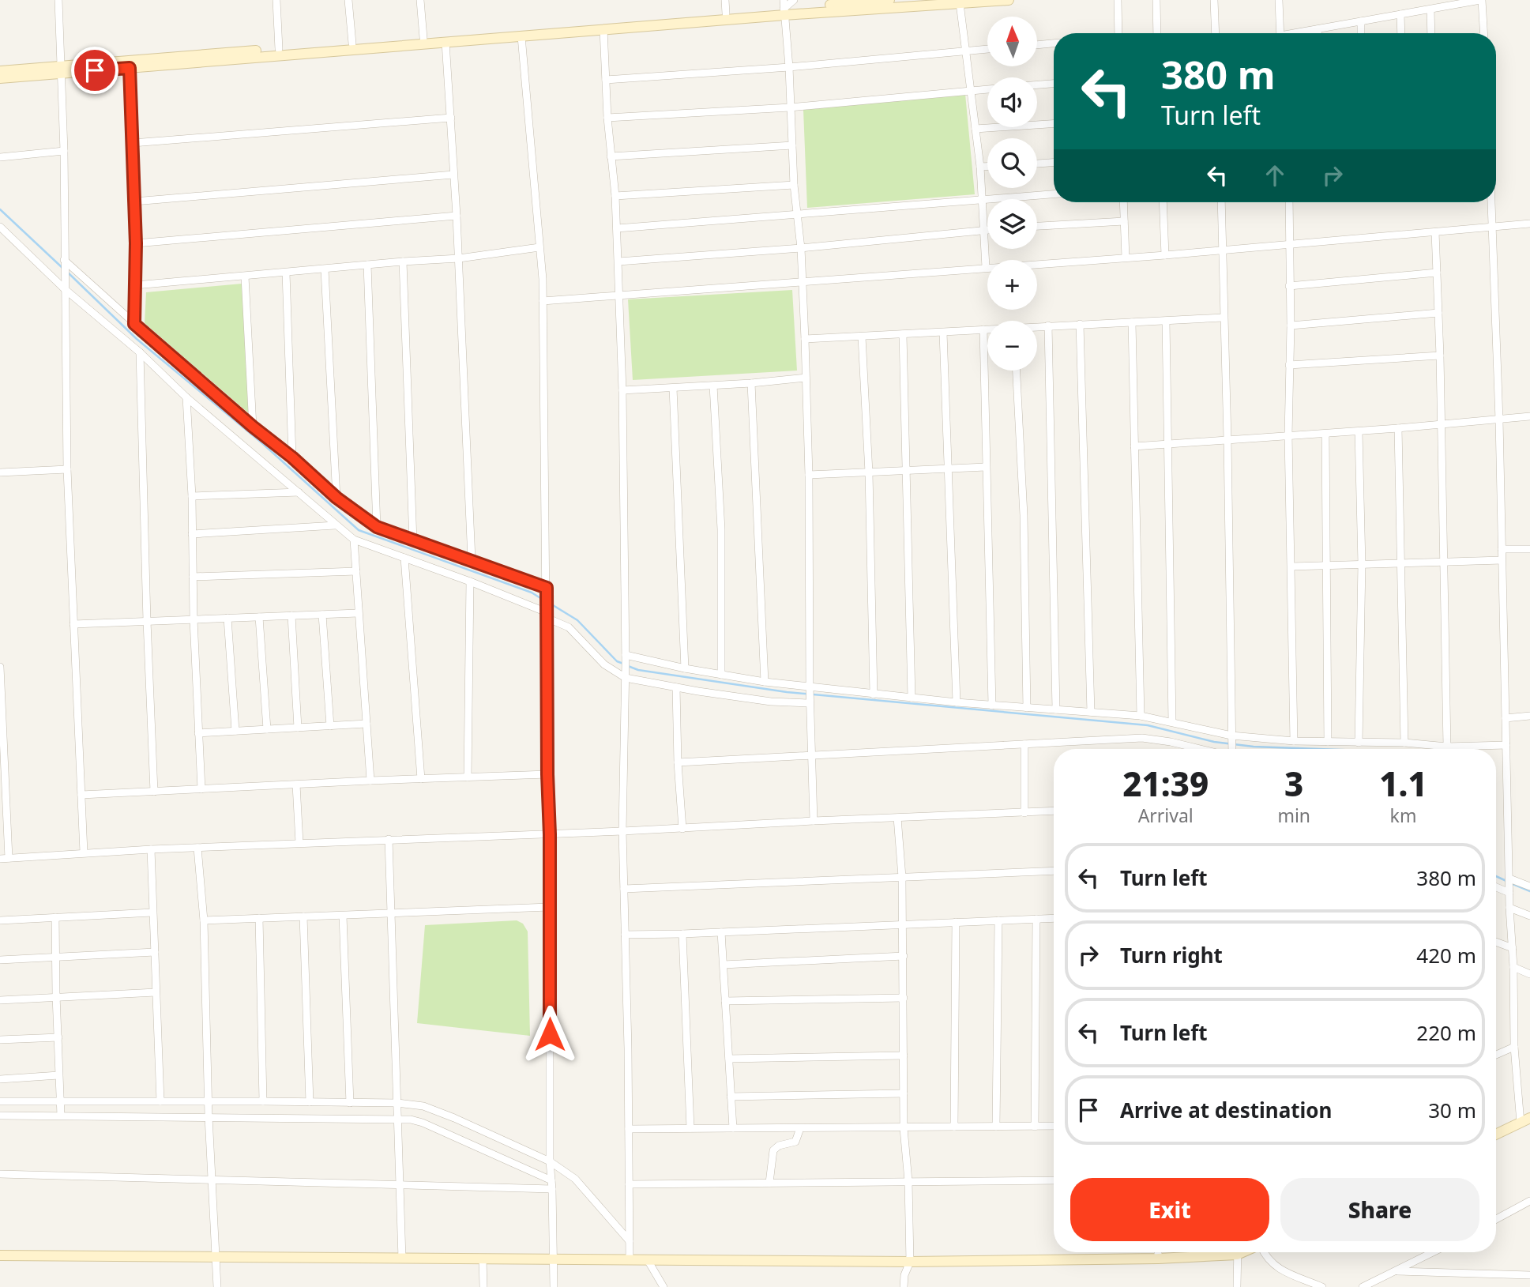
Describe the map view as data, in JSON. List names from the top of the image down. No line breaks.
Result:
{"north":"top","page":{"map_buttons":["+","−"],"turn":["380 m","Turn left"],"eta":["21:39","Arrival","3","min","1.1","km"],"list":[{"name":"Turn left","value":"380 m"},{"name":"Turn right","value":"420 m"},{"name":"Turn left","value":"220 m"},{"name":"Arrive at destination","value":"30 m"}],"buttons":["Exit","Share"]}}
